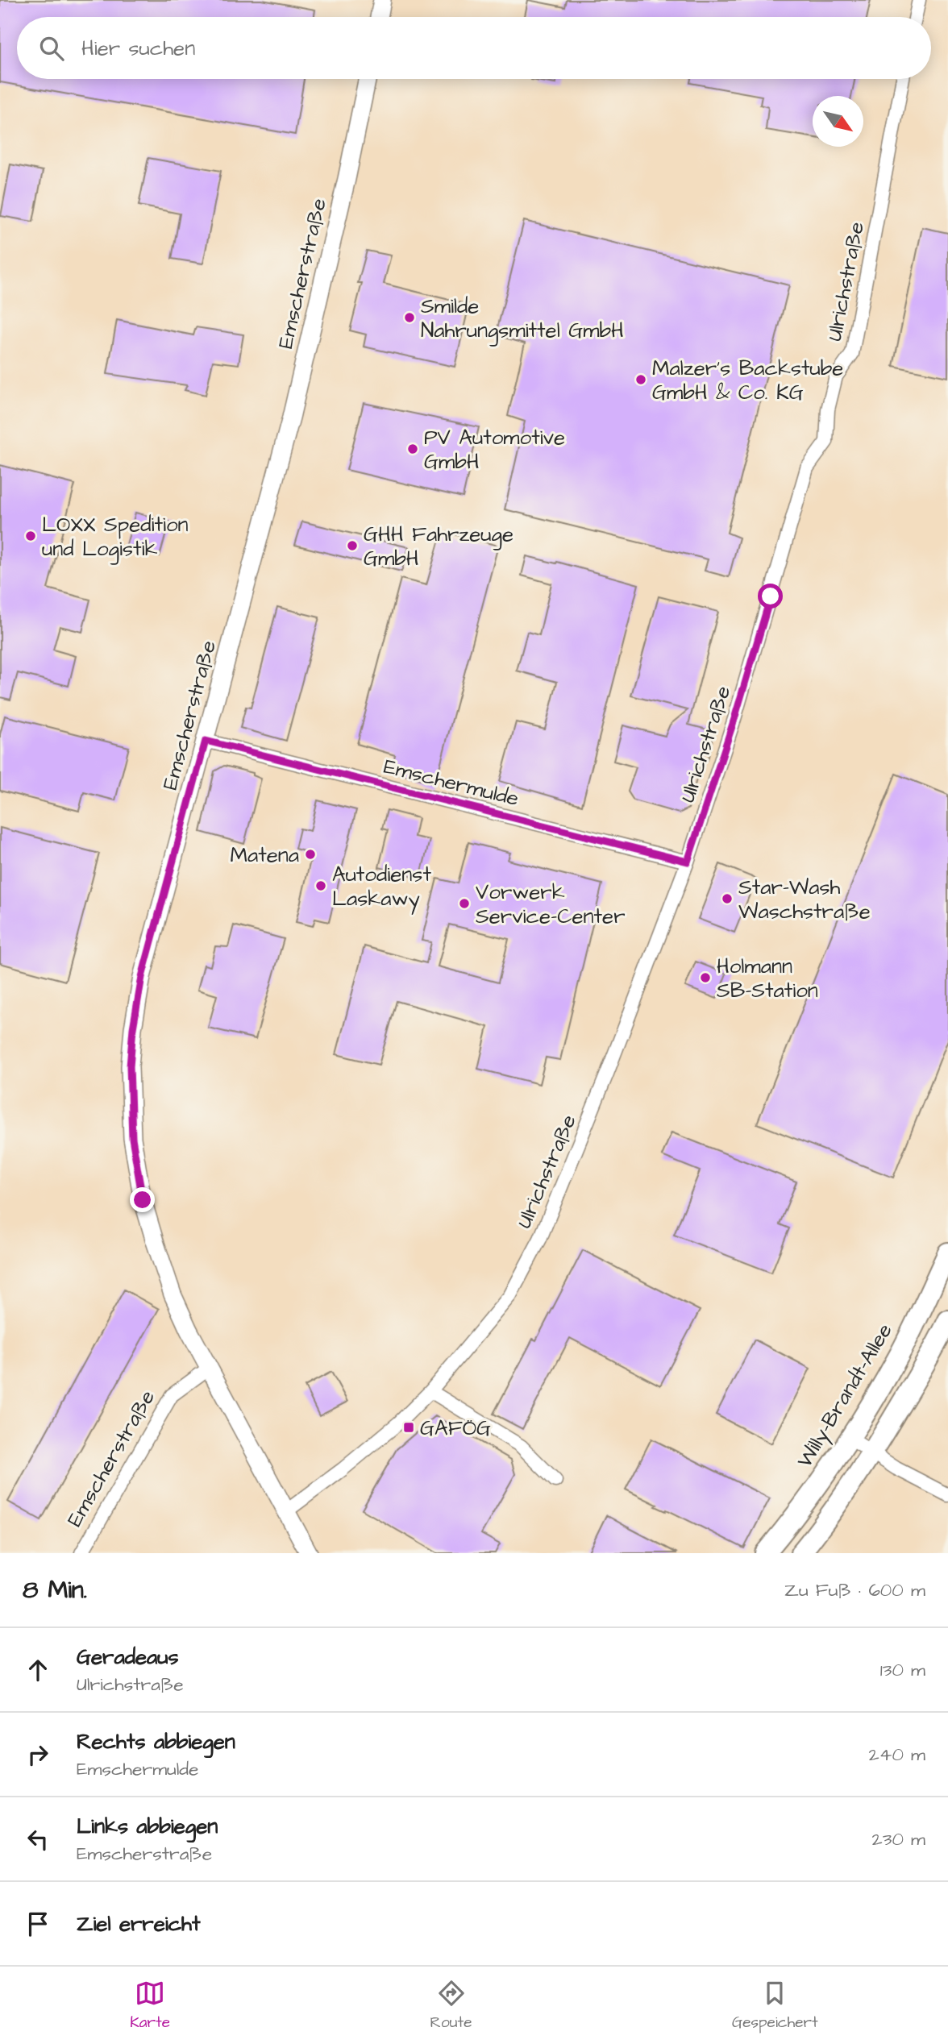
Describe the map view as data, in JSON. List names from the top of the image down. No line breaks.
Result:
{"streets":{"main road":["Willy-Brandt-Allee"],"street":["Emscherstraße","Ulrichstraße","Emschermulde"]},"crossings":[["Emscherstraße","Ulrichstraße"],["Emscherstraße","Emschermulde"],["Ulrichstraße","Emschermulde"]],"places":{"other":["Smilde Nahrungsmittel GmbH","Malzer's Backstube GmbH & Co. KG","PV Automotive GmbH","LOXX Spedition und Logistik","GHH Fahrzeuge GmbH","Matena","Autodienst Laskawy","Star-Wash Waschstraße","Vorwerk Service-Center","Holmann SB-Station"],"transit":["GAFÖG"]},"north":"bottom right","page":{"search":"Hier suchen","heading":["8 Min.","Zu Fuß · 600 m"],"list":[["Geradeaus","Ulrichstraße","130 m"],["Rechts abbiegen","Emschermulde","240 m"],["Links abbiegen","Emscherstraße","230 m"],"Ziel erreicht"],"nav":["Karte","Route","Gespeichert"]}}
